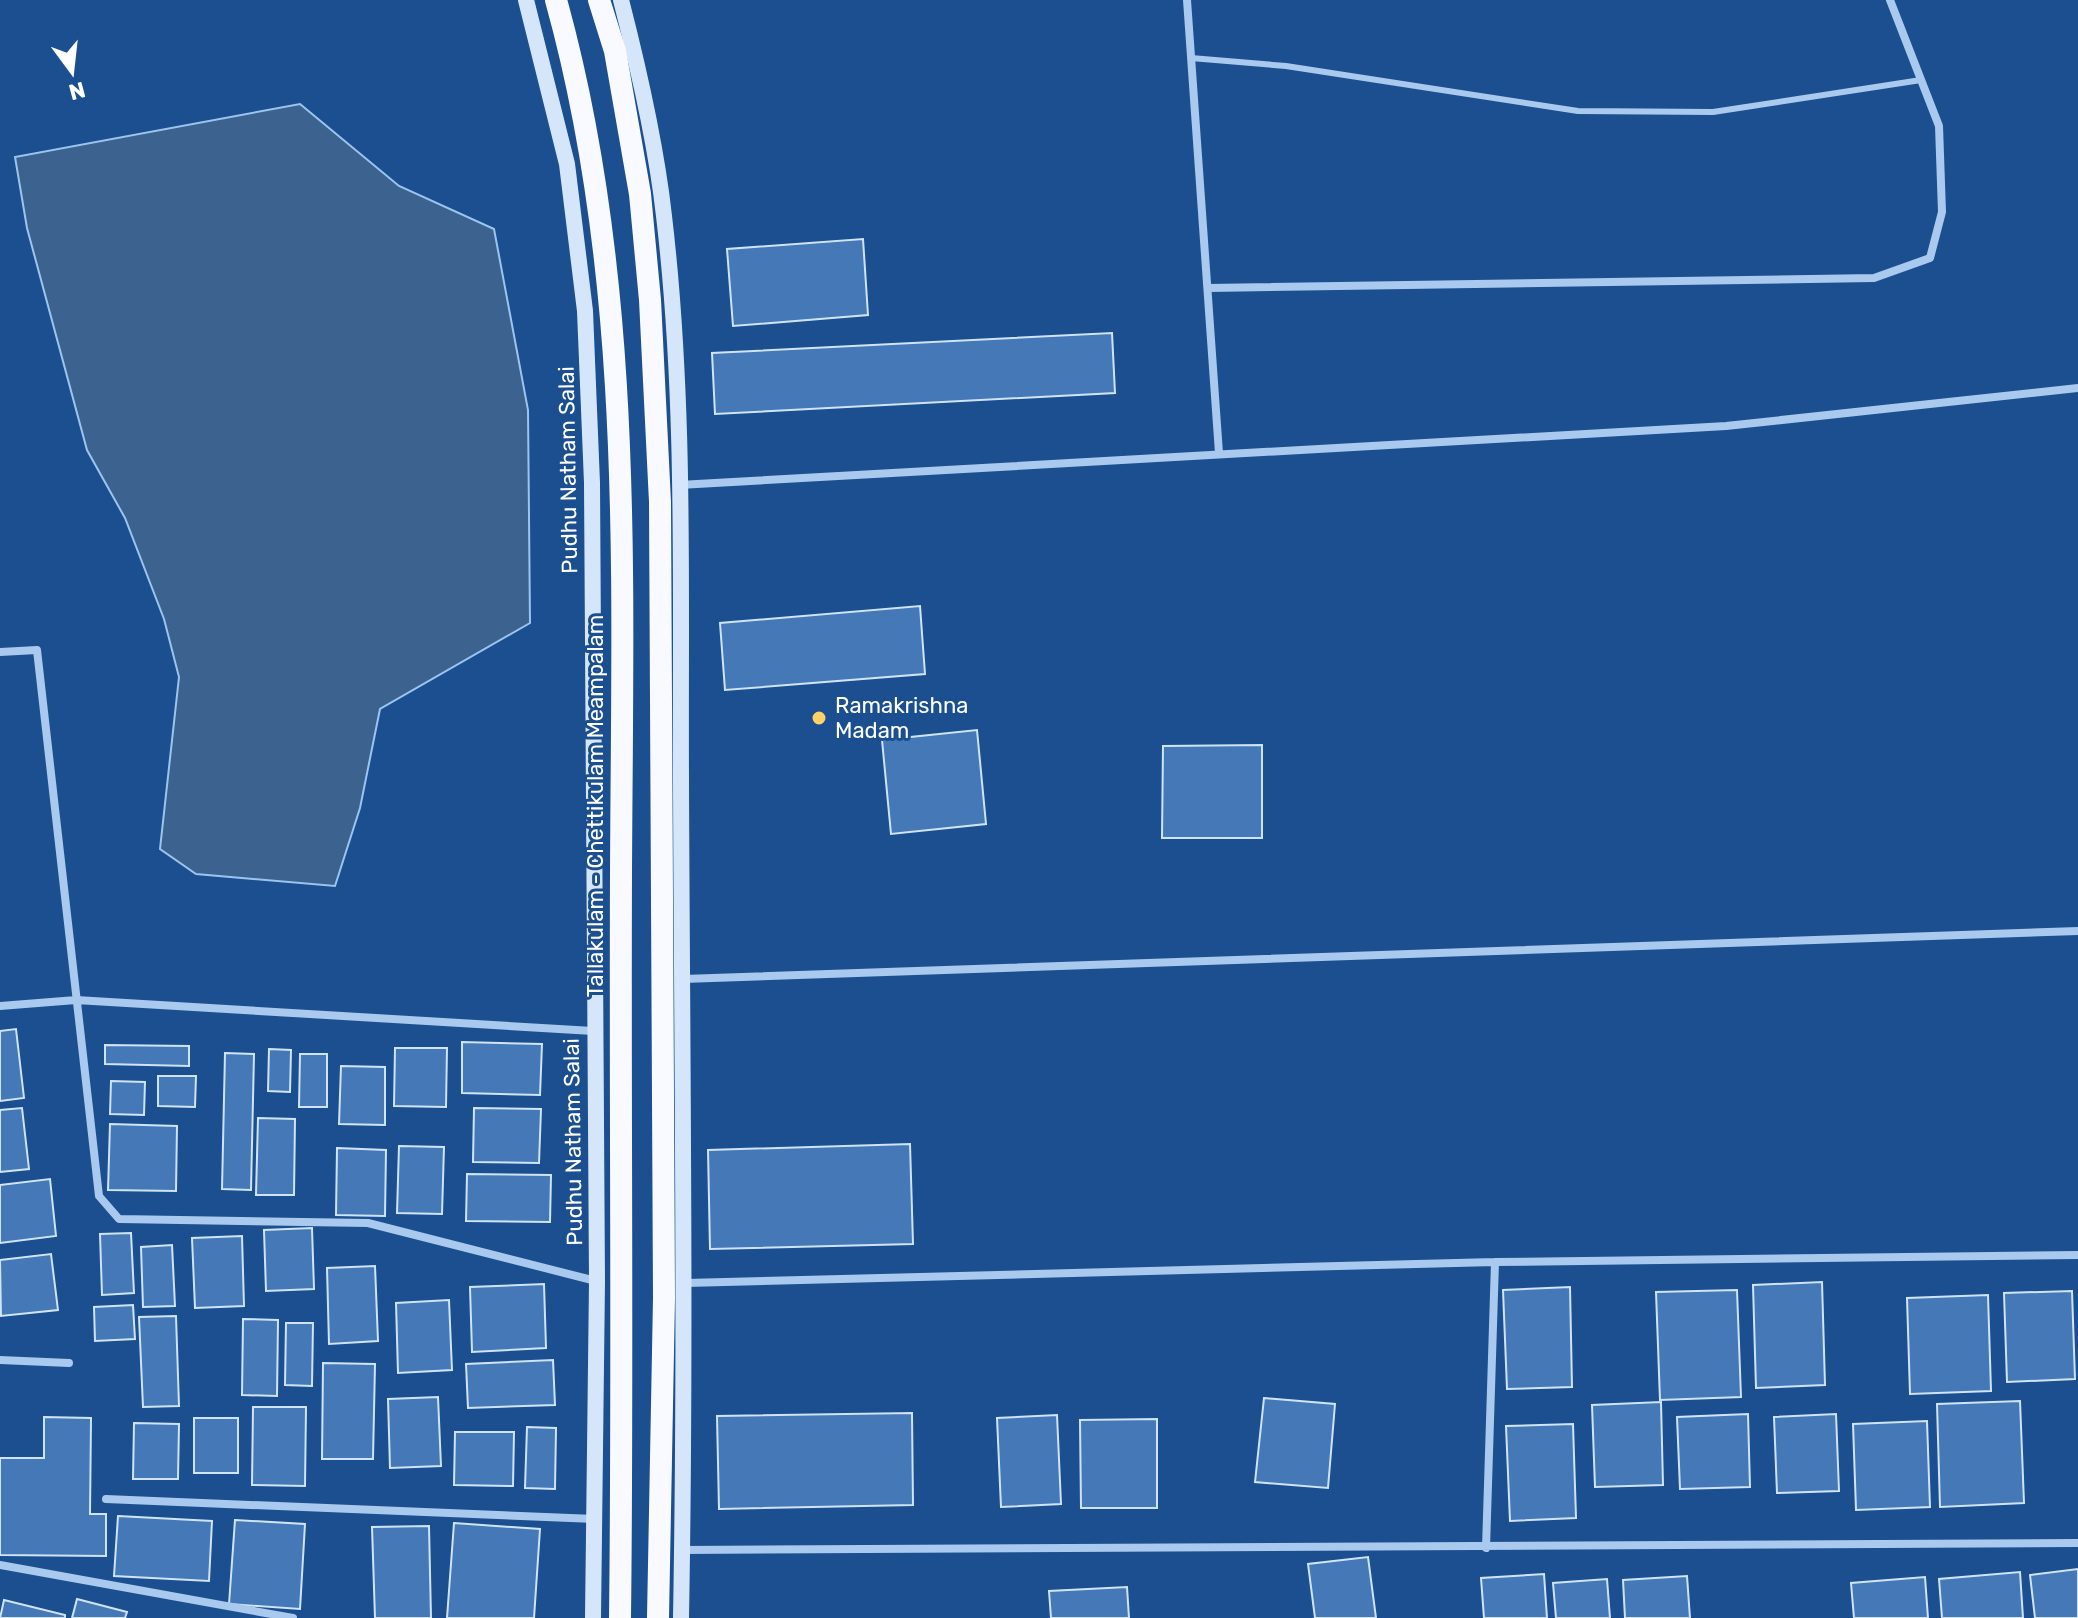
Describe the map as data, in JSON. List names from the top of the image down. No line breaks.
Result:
{"streets":{"highway":["Tallakulam - Chettikulam Meampalam"],"main road":["Pudhu Natham Salai"]},"places":["Ramakrishna Madam"],"north":"bottom"}
